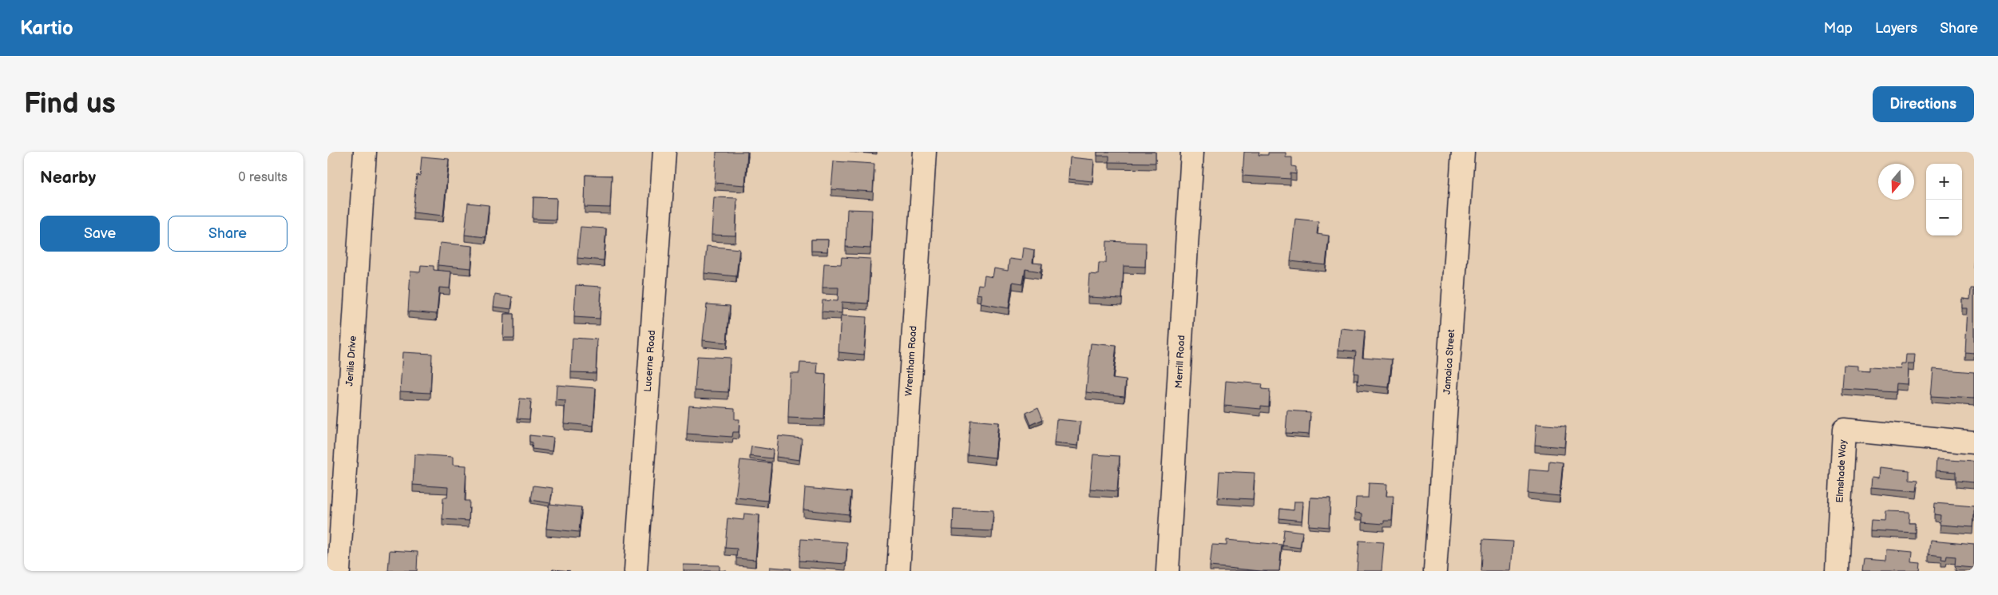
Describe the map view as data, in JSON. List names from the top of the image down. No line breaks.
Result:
{"streets":{"street":["Jerilis Drive","Lucerne Road","Wrentham Road","Merrill Road","Jamaica Street","Elmshade Way"]},"north":"bottom","page":{"header":"Kartio","nav":["Map","Layers","Share"],"buttons":["Directions",["Save","Share"]],"title":"Find us","heading":["Nearby","0 results"],"map_buttons":["+","−"]}}
